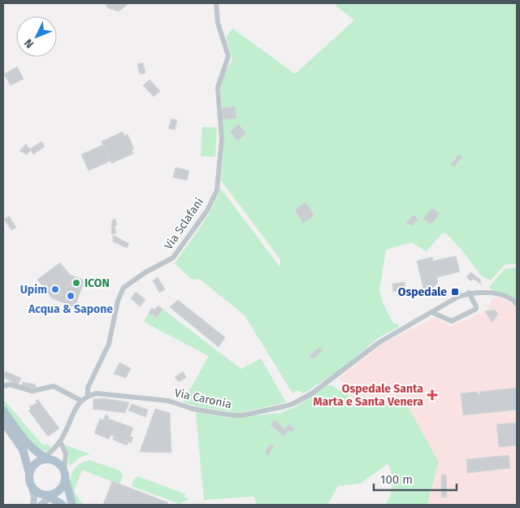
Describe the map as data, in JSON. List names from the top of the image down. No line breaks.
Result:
{"streets":{"street":["Via Sclafani","Via Caronia"]},"crossings":[["Via Sclafani","Via Caronia"]],"places":{"other":["ICON","Upim","Acqua & Sapone"],"transit":["Ospedale"],"health":["Ospedale Santa Marta e Santa Venera"]},"scale_bar":"100 m","north":"bottom left"}
